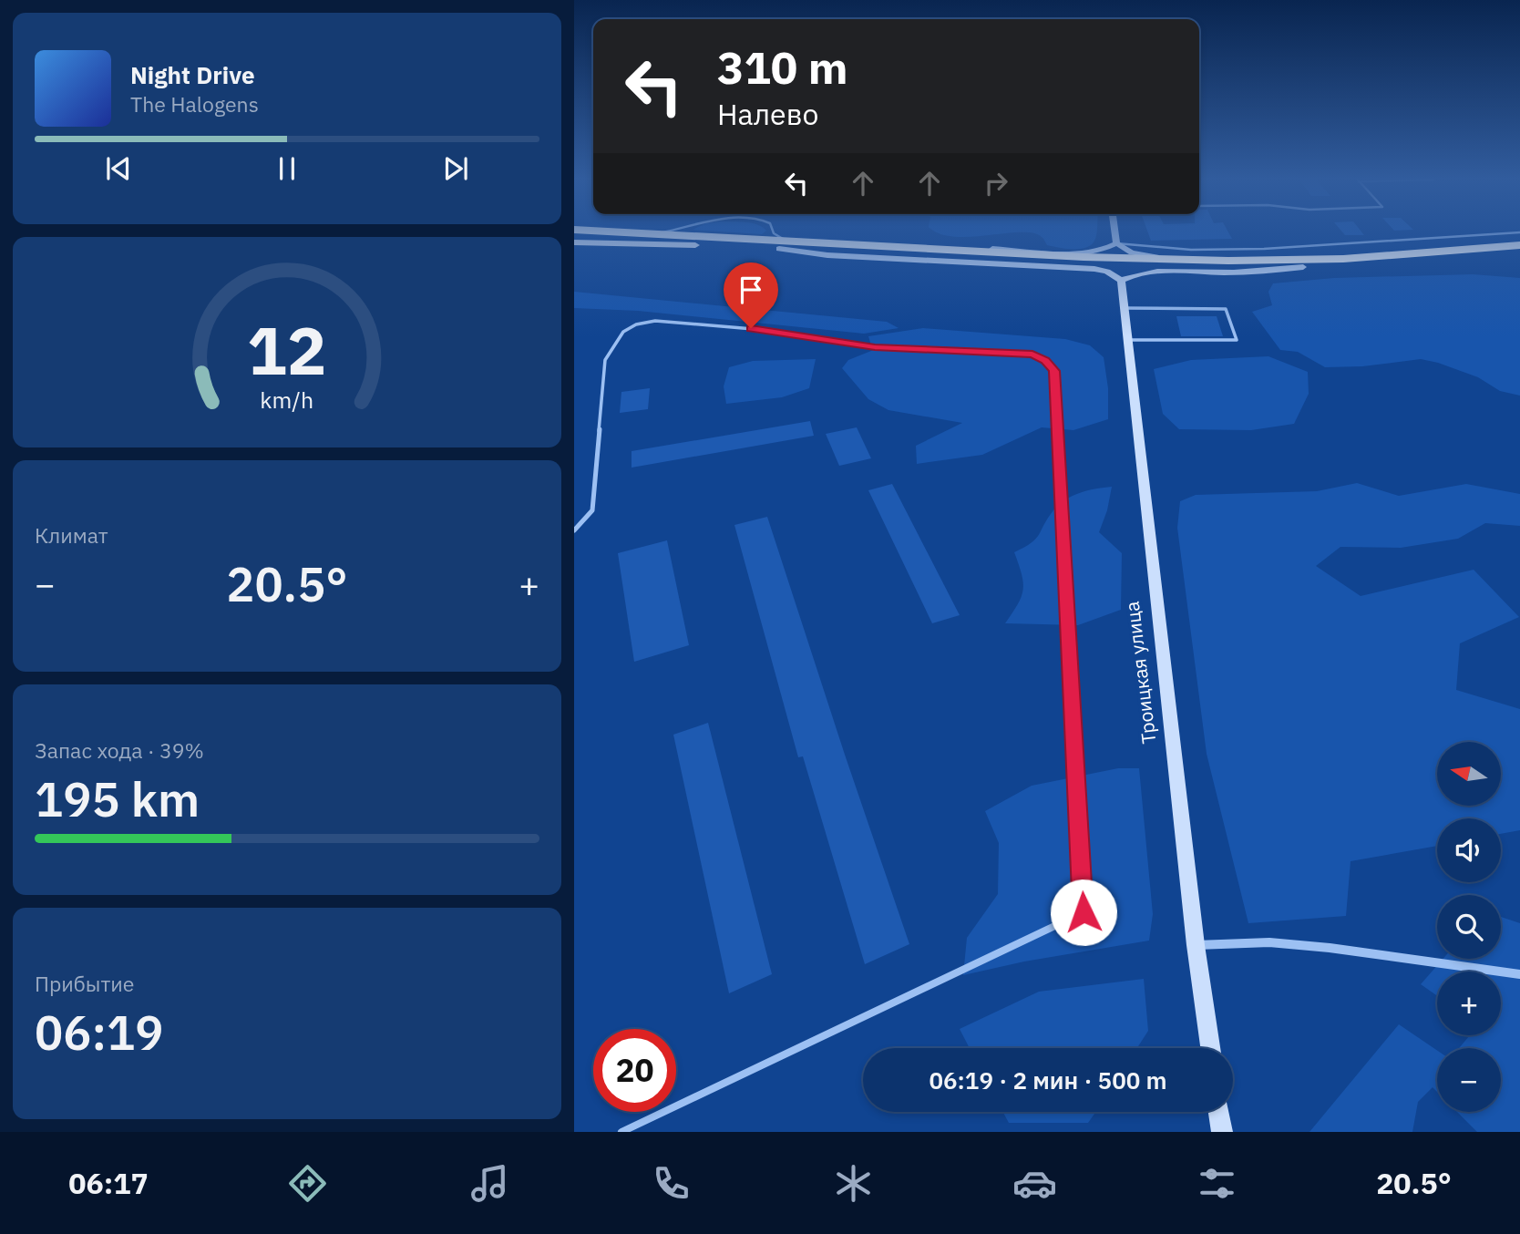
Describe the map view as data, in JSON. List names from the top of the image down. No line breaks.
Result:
{"streets":{"street":["Троицкая улица"]},"north":"left","page":{"turn":["310 m","Налево"],"song":["Night Drive","The Halogens"],"tile":["Климат",["Запас хода · 39%","195 km"],["Прибытие","06:19"]],"heat":["−","20.5°","+"],"map_buttons":["+","−"],"limit":"20","trip":"06:19 · 2 мин · 500 m","tabs":["06:17","20.5°"],"gauge":["12","km/h"]}}
